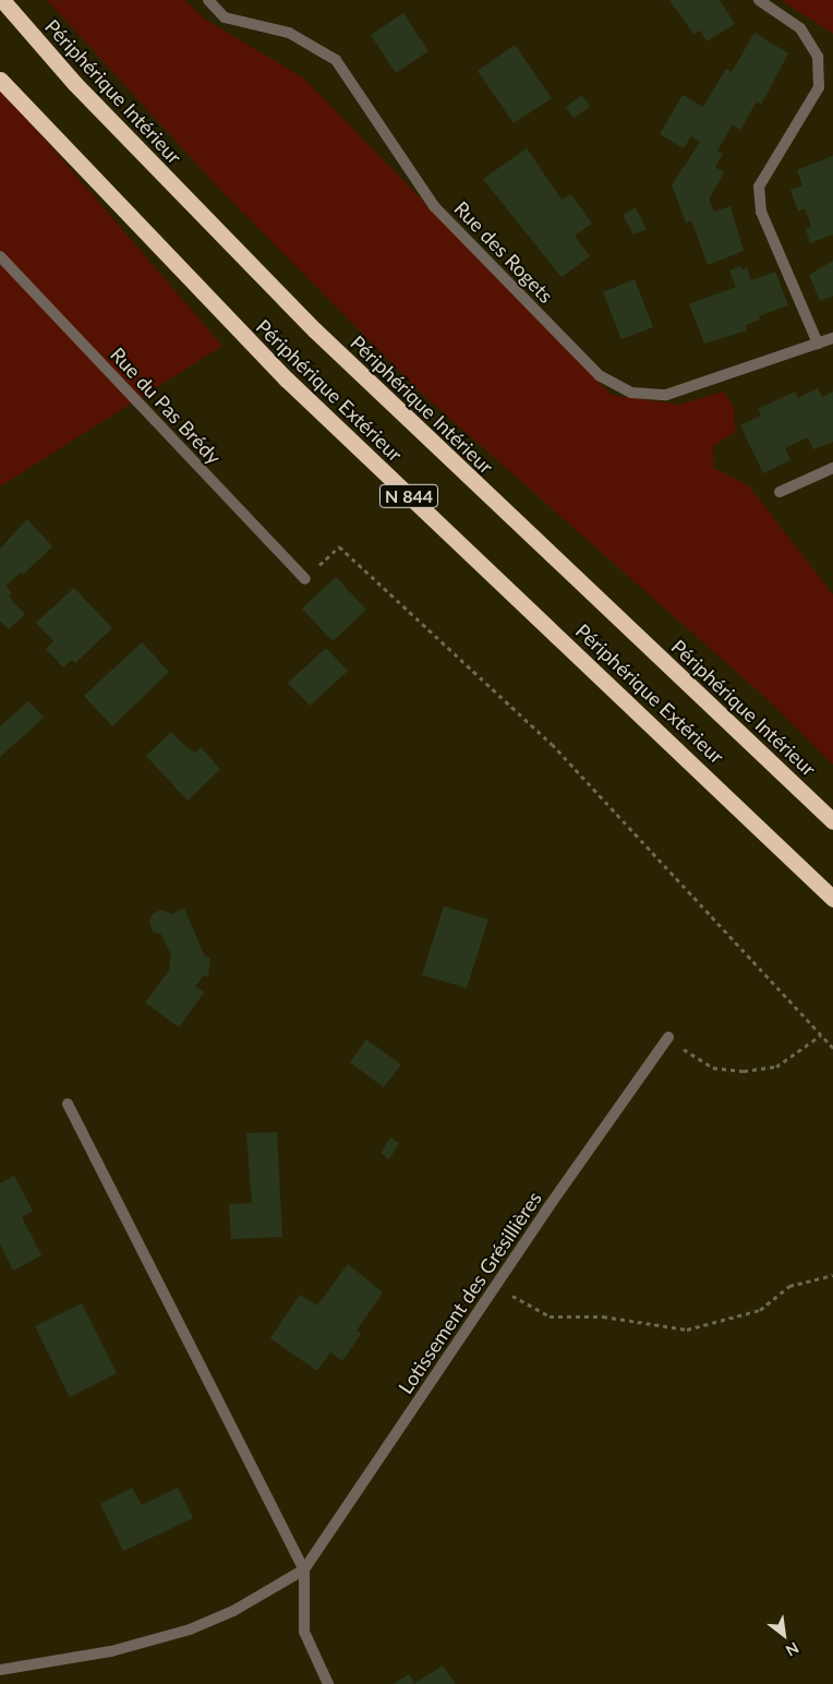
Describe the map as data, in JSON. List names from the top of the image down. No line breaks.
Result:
{"streets":{"highway":["Périphérique Intérieur","Périphérique Extérieur","N 844"],"street":["Rue des Rogets","Rue du Pas Brédy","Lotissement des Grésillières"]},"north":"bottom right"}
